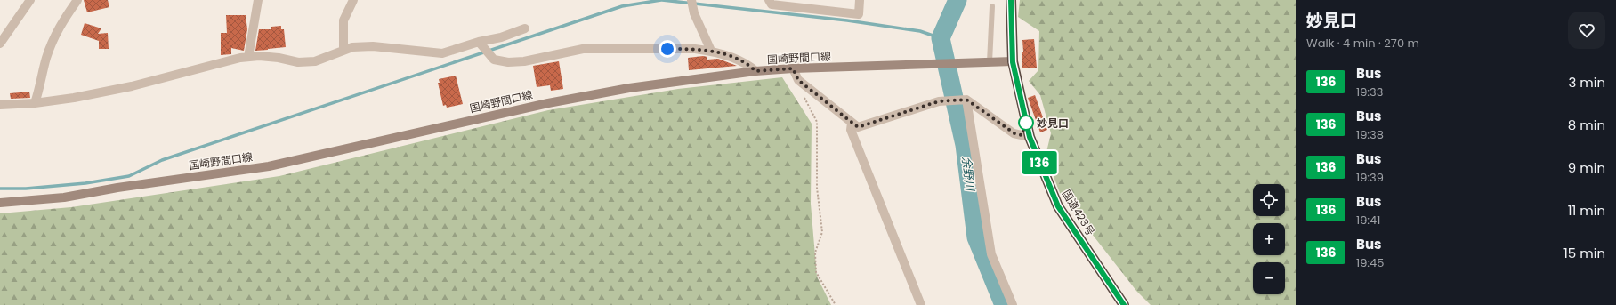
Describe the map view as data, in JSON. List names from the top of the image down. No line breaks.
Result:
{"streets":{"highway":["国道423号"],"main road":["国崎野間口線"]},"crossings":[["国崎野間口線","国道423号"]],"water":["余野川"],"places":["妙見口"],"lines":["bus line 136"],"page":{"on_map":"136","heading":["妙見口","Walk · 4 min · 270 m"],"list":[{"mark":"136","name":"Bus","note":"19:33","value":"3 min"},{"mark":"136","name":"Bus","note":"19:38","value":"8 min"},{"mark":"136","name":"Bus","note":"19:39","value":"9 min"},{"mark":"136","name":"Bus","note":"19:41","value":"11 min"},{"mark":"136","name":"Bus","note":"19:45","value":"15 min"}],"map_buttons":["+","−"]}}
